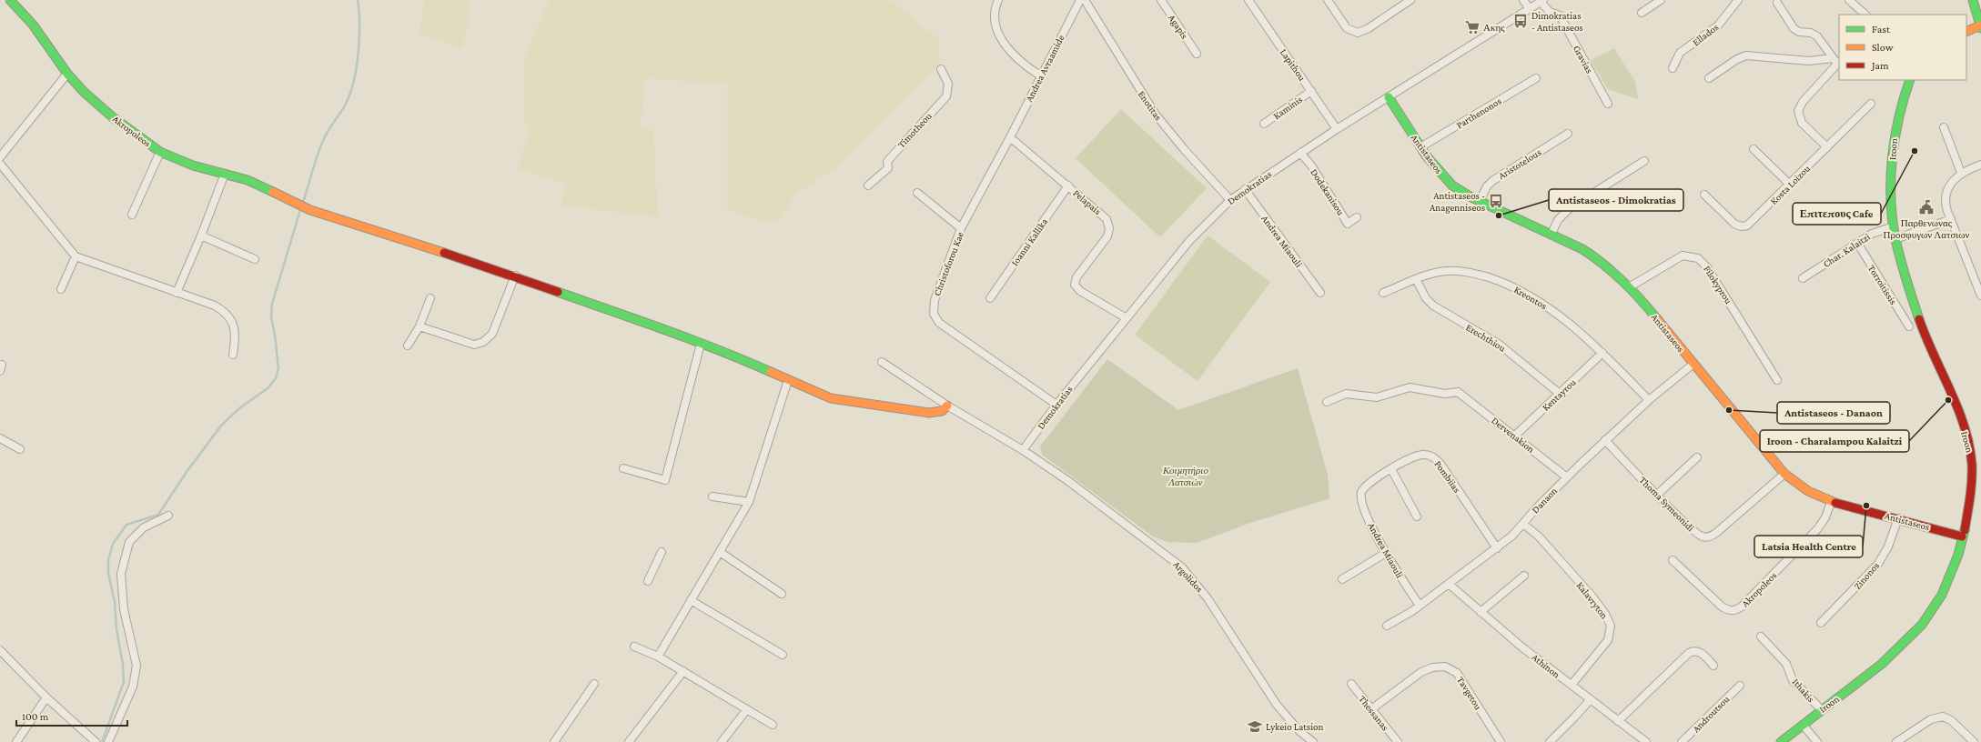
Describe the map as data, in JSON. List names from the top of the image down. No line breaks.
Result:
{"streets":{"street":["Agapis","Ellados","Gravias","Lapithou","Andrea Avraamide","Enotitas","Kaminis","Parthenonos","Timotheou","Akropoleos","Iroon","Antistaseos","Aristotelous","Kosta Loizou","Demokratias","Dodekanisou","Pelapais","Andrea Miaouli","Ioanni Kallika","Char. Kalaitzi","Christoforou Kae","Filokyprou","Torroitissis","Kreontos","Erechthiou","Kentayrou","Dervenakion","Pombiias","Danaon","Thoma Symeonidi","Zinonos","Argolidos","Kalavryton","Athinon","Ithakis","Tavgetou","Thessanas","Androutsou"]},"crossings":[["Gravias","Demokratias"],["Lapithou","Kaminis"],["Lapithou","Demokratias"],["Andrea Avraamide","Pelapais"],["Andrea Avraamide","Christoforou Kae"],["Enotitas","Demokratias"],["Parthenonos","Antistaseos"],["Akropoleos","Antistaseos"],["Akropoleos","Argolidos"],["Iroon","Antistaseos"],["Iroon","Char. Kalaitzi"],["Iroon","Ithakis"],["Antistaseos","Aristotelous"],["Antistaseos","Demokratias"],["Antistaseos","Filokyprou"],["Antistaseos","Danaon"],["Antistaseos","Thoma Symeonidi"],["Antistaseos","Zinonos"],["Demokratias","Dodekanisou"],["Demokratias","Pelapais"],["Demokratias","Andrea Miaouli"],["Demokratias","Christoforou Kae"],["Demokratias","Argolidos"],["Pelapais","Ioanni Kallika"],["Pelapais","Christoforou Kae"],["Andrea Miaouli","Pombiias"],["Andrea Miaouli","Danaon"],["Char. Kalaitzi","Torroitissis"],["Kreontos","Erechthiou"],["Kreontos","Kentayrou"],["Kreontos","Danaon"],["Erechthiou","Kentayrou"],["Kentayrou","Dervenakion"],["Dervenakion","Danaon"],["Pombiias","Danaon"],["Danaon","Thoma Symeonidi"],["Danaon","Kalavryton"],["Danaon","Athinon"],["Kalavryton","Athinon"],["Tavgetou","Thessanas"]],"parks":["Κοιμητήριο Λατσιών"],"places":{"bus stop":["Dimokratias - Antistaseos","Antistaseos - Anagenniseos"],"supermarket":["Ακης"],"other":["Επιτεπους Cafe","Antistaseos - Dimokratias","Iroon - Charalampou Kalaitzi","Antistaseos - Danaon","Latsia Health Centre"],"public building":["Παρθενωνας Προσφυγων Λατσιων"],"school or university":["Lykeio Latsion"]},"legend":["Fast","Slow","Jam"],"scale_bar":"100 m"}
